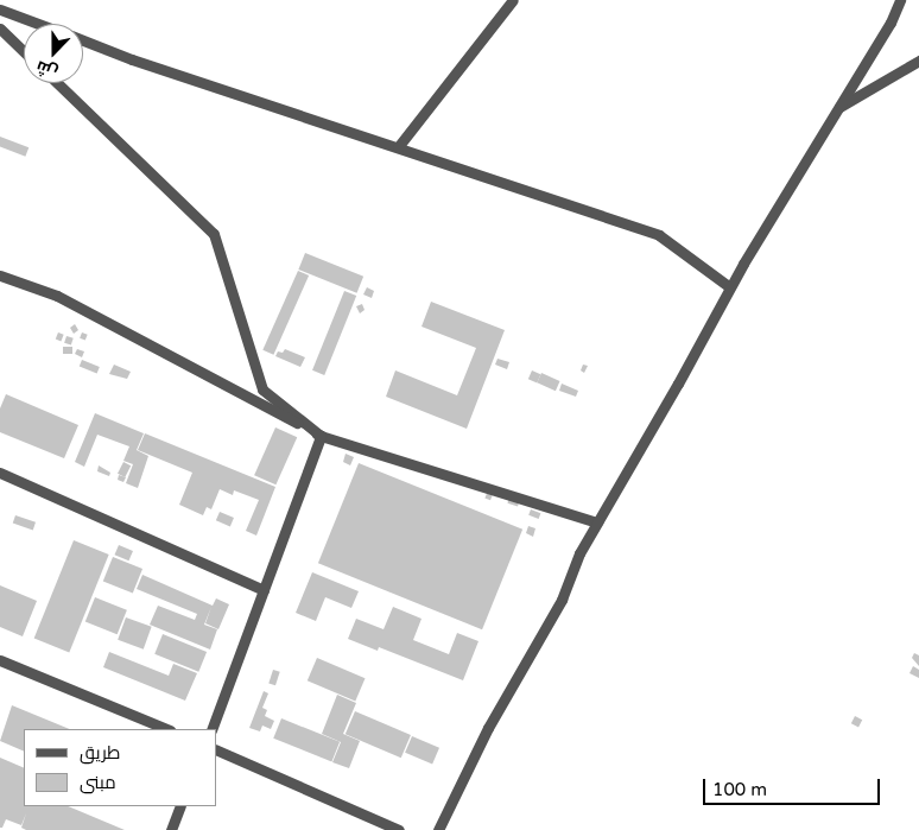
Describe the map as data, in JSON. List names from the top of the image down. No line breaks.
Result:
{"legend":["طريق","مبنى"],"scale_bar":"100 m","north":"bottom"}
